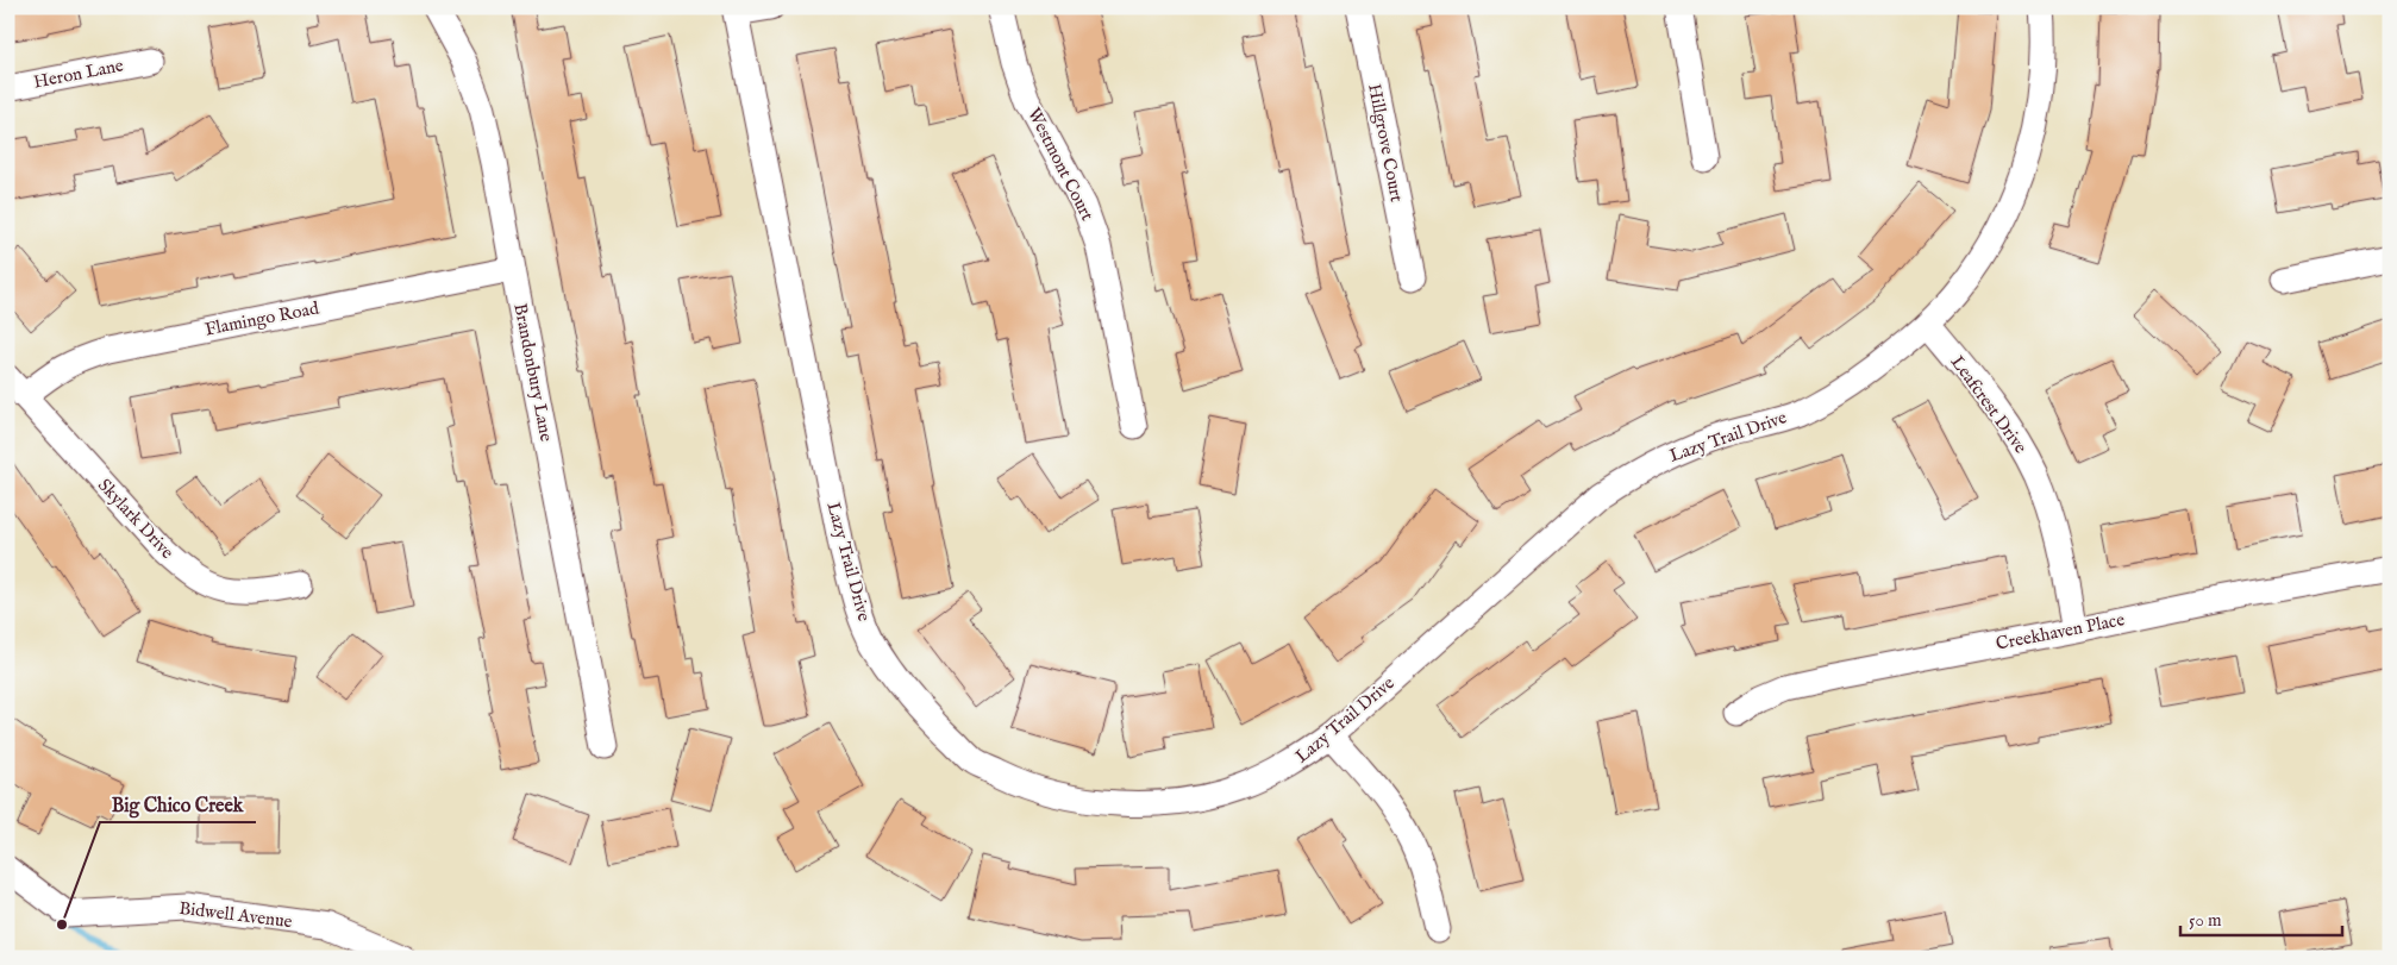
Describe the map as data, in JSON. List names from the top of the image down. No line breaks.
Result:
{"streets":{"street":["Heron Lane","Hillgrove Court","Westmont Court","Flamingo Road","Brandonbury Lane","Leafcrest Drive","Lazy Trail Drive","Skylark Drive","Creekhaven Place","Bidwell Avenue"]},"crossings":[["Flamingo Road","Brandonbury Lane"],["Flamingo Road","Skylark Drive"],["Leafcrest Drive","Lazy Trail Drive"],["Leafcrest Drive","Creekhaven Place"]],"places":["Big Chico Creek"],"scale_bar":"50 m"}
